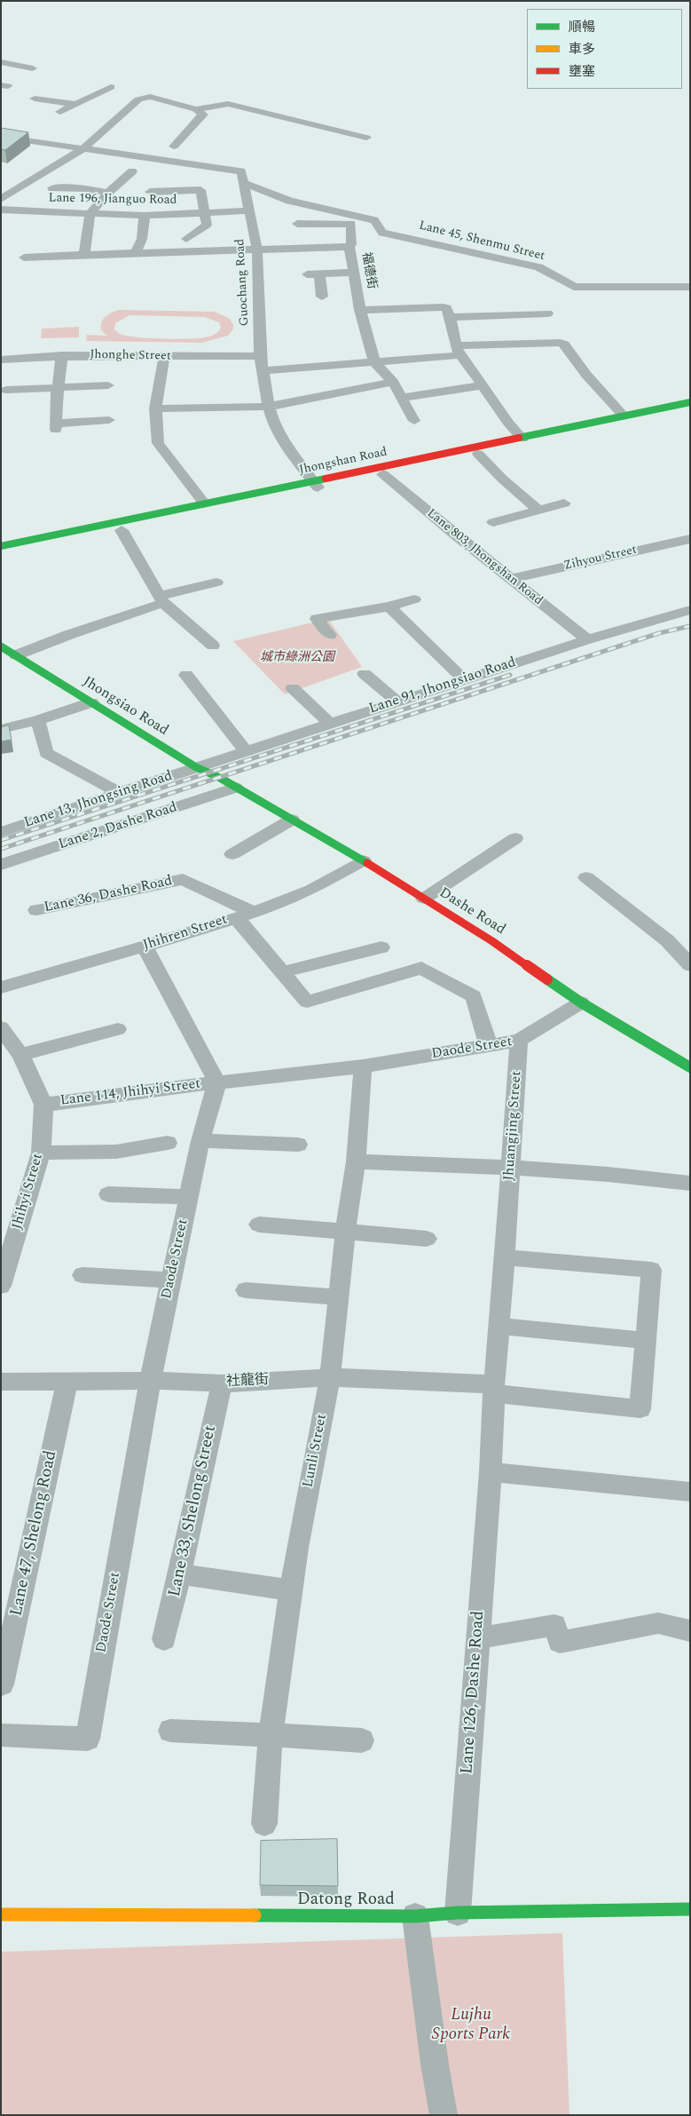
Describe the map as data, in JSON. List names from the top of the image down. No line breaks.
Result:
{"streets":{"main road":["Jhongshan Road","Jhongsiao Road","Dashe Road","Datong Road"],"street":["Lane 196, Jianguo Road","Lane 45, Shenmu Street","福德街","Guochang Road","Jhonghe Street","Lane 803, Jhongshan Road","Zihyou Street","Lane 91, Jhongsiao Road","Lane 13, Jhongsing Road","Lane 2, Dashe Road","Lane 36, Dashe Road","Jhihren Street","Daode Street","Lane 114, Jhihyi Street","Jhuangjing Street","Jhihyi Street","社龍街","Lunli Street","Lane 33, Shelong Street","Lane 47, Shelong Road","Lane 126, Dashe Road"]},"crossings":[["Lane 196, Jianguo Road","Guochang Road"],["Lane 45, Shenmu Street","Guochang Road"],["福德街","Guochang Road"],["Guochang Road","Jhonghe Street"],["Guochang Road","Jhongshan Road"],["Jhongshan Road","Lane 803, Jhongshan Road"],["Lane 803, Jhongshan Road","Zihyou Street"],["Lane 803, Jhongshan Road","Lane 91, Jhongsiao Road"],["Lane 91, Jhongsiao Road","Jhongsiao Road"],["Lane 91, Jhongsiao Road","Lane 13, Jhongsing Road"],["Jhongsiao Road","Lane 13, Jhongsing Road"],["Jhongsiao Road","Lane 2, Dashe Road"],["Jhongsiao Road","Dashe Road"],["Lane 2, Dashe Road","Dashe Road"],["Lane 36, Dashe Road","Jhihren Street"],["Dashe Road","Jhihren Street"],["Daode Street","Lane 114, Jhihyi Street"],["Daode Street","Jhuangjing Street"],["Daode Street","社龍街"],["Daode Street","Lunli Street"],["Lane 114, Jhihyi Street","Jhihyi Street"],["Jhuangjing Street","Lane 126, Dashe Road"],["社龍街","Lunli Street"],["社龍街","Lane 33, Shelong Street"],["社龍街","Lane 47, Shelong Road"],["社龍街","Lane 126, Dashe Road"],["Lane 126, Dashe Road","Datong Road"]],"parks":["城市綠洲公園","Lujhu Sports Park"],"legend":["順暢","車多","壅塞"]}
